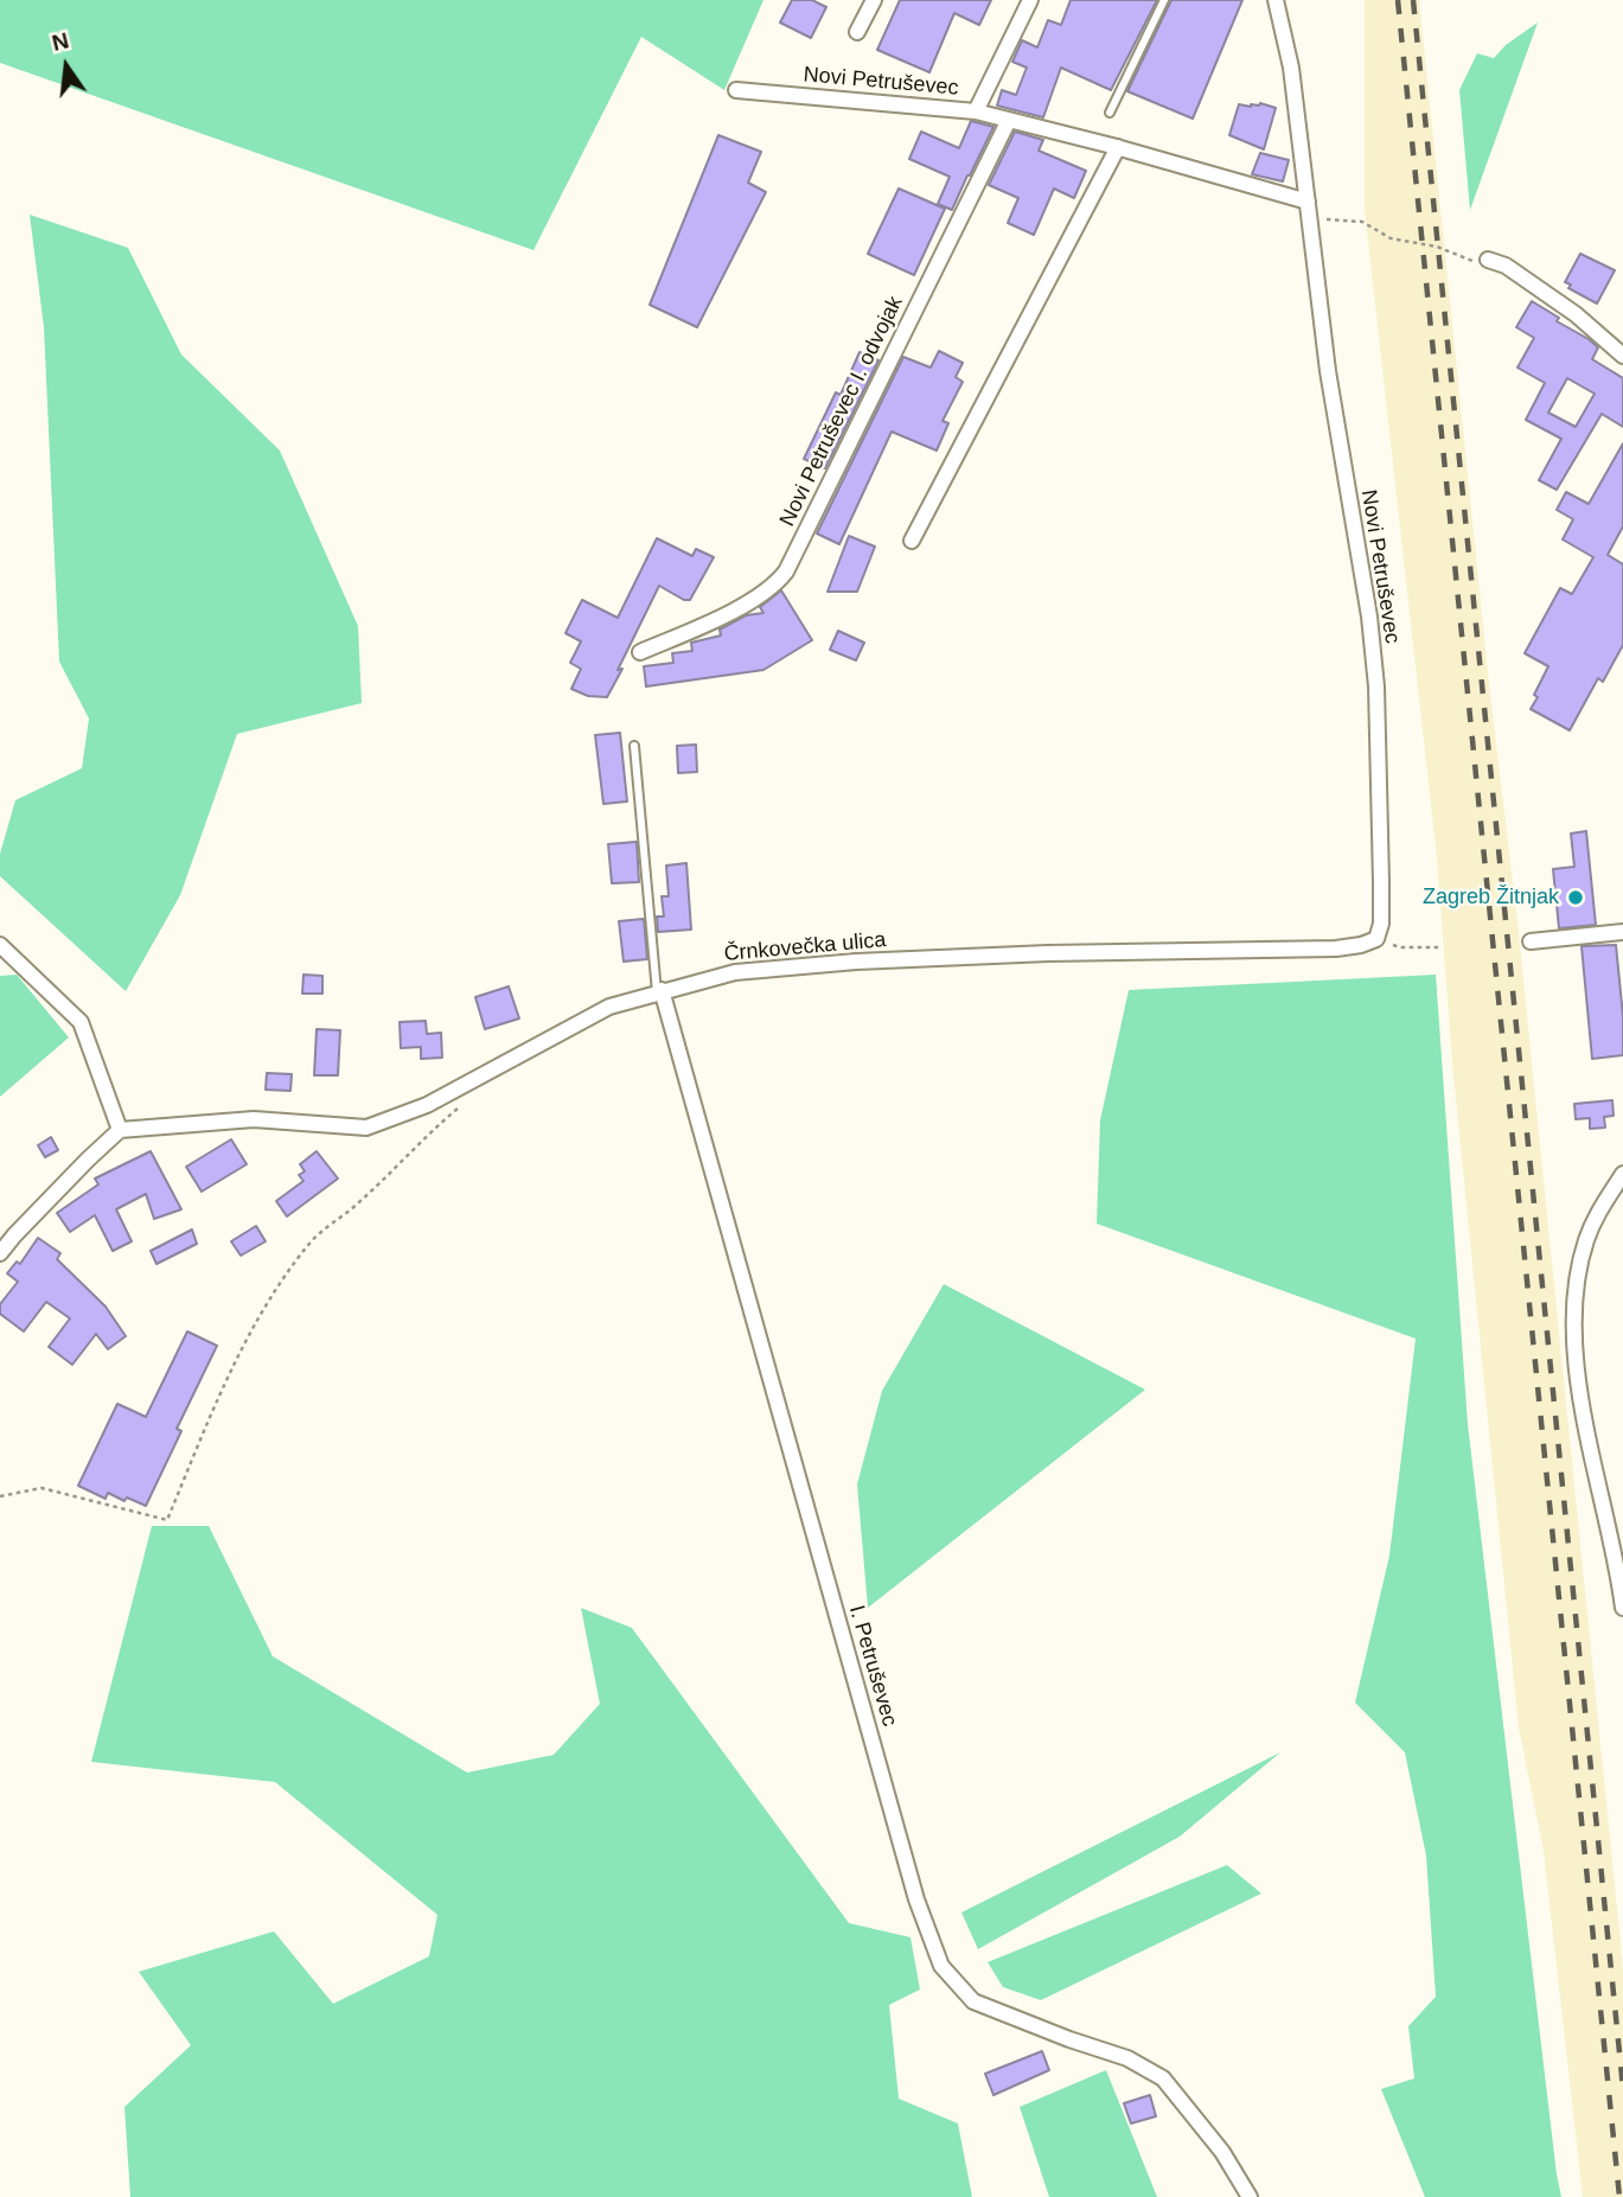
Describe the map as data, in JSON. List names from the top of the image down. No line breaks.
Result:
{"streets":{"street":["Novi Petruševec","Novi Petruševec I. odvojak","Črnkovečka ulica","I. Petruševec"]},"crossings":[["Novi Petruševec","Novi Petruševec I. odvojak"],["Novi Petruševec","Črnkovečka ulica"],["Črnkovečka ulica","I. Petruševec"]],"places":["Zagreb Žitnjak"],"north":"top"}
